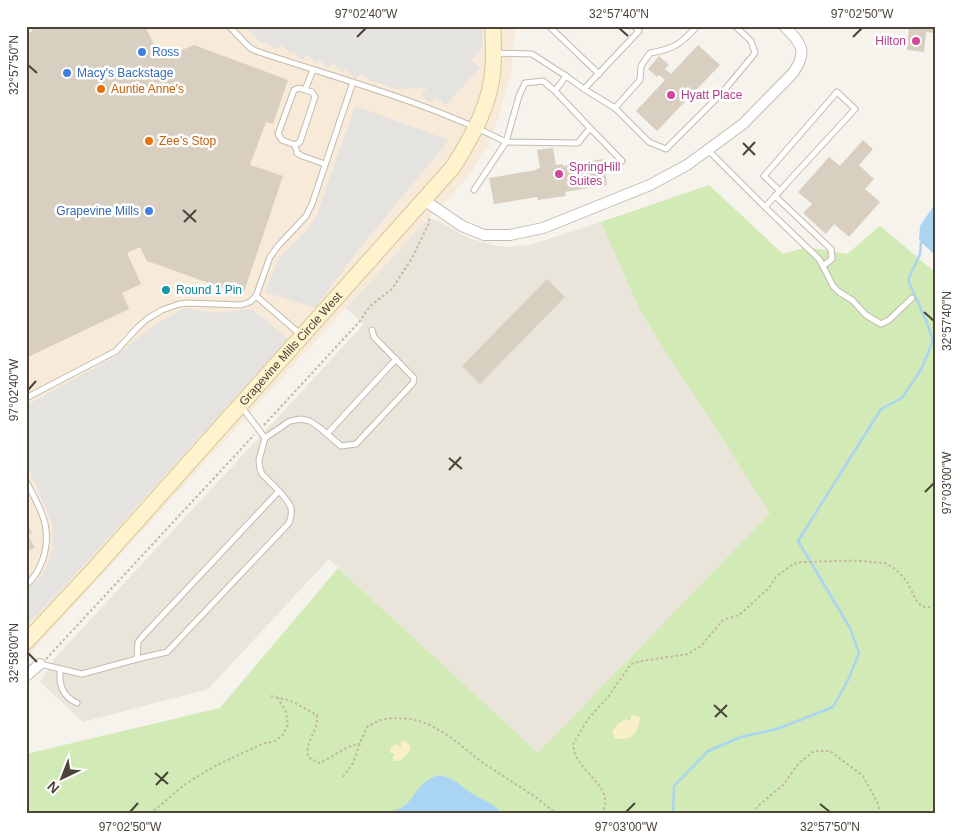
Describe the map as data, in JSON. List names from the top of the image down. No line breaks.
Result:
{"streets":{"street":["Grapevine Mills Circle West"]},"places":["Hilton","Ross","Macy's Backstage","Auntie Anne's","Hyatt Place","Zee’s Stop","SpringHill Suites","Grapevine Mills","Round 1 Pin"],"north":"bottom left","coordinates":["97°02'40\"W","32°57'40\"N","97°02'50\"W","32°57'50\"N","97°03'00\"W","32°58'00\"N"]}
